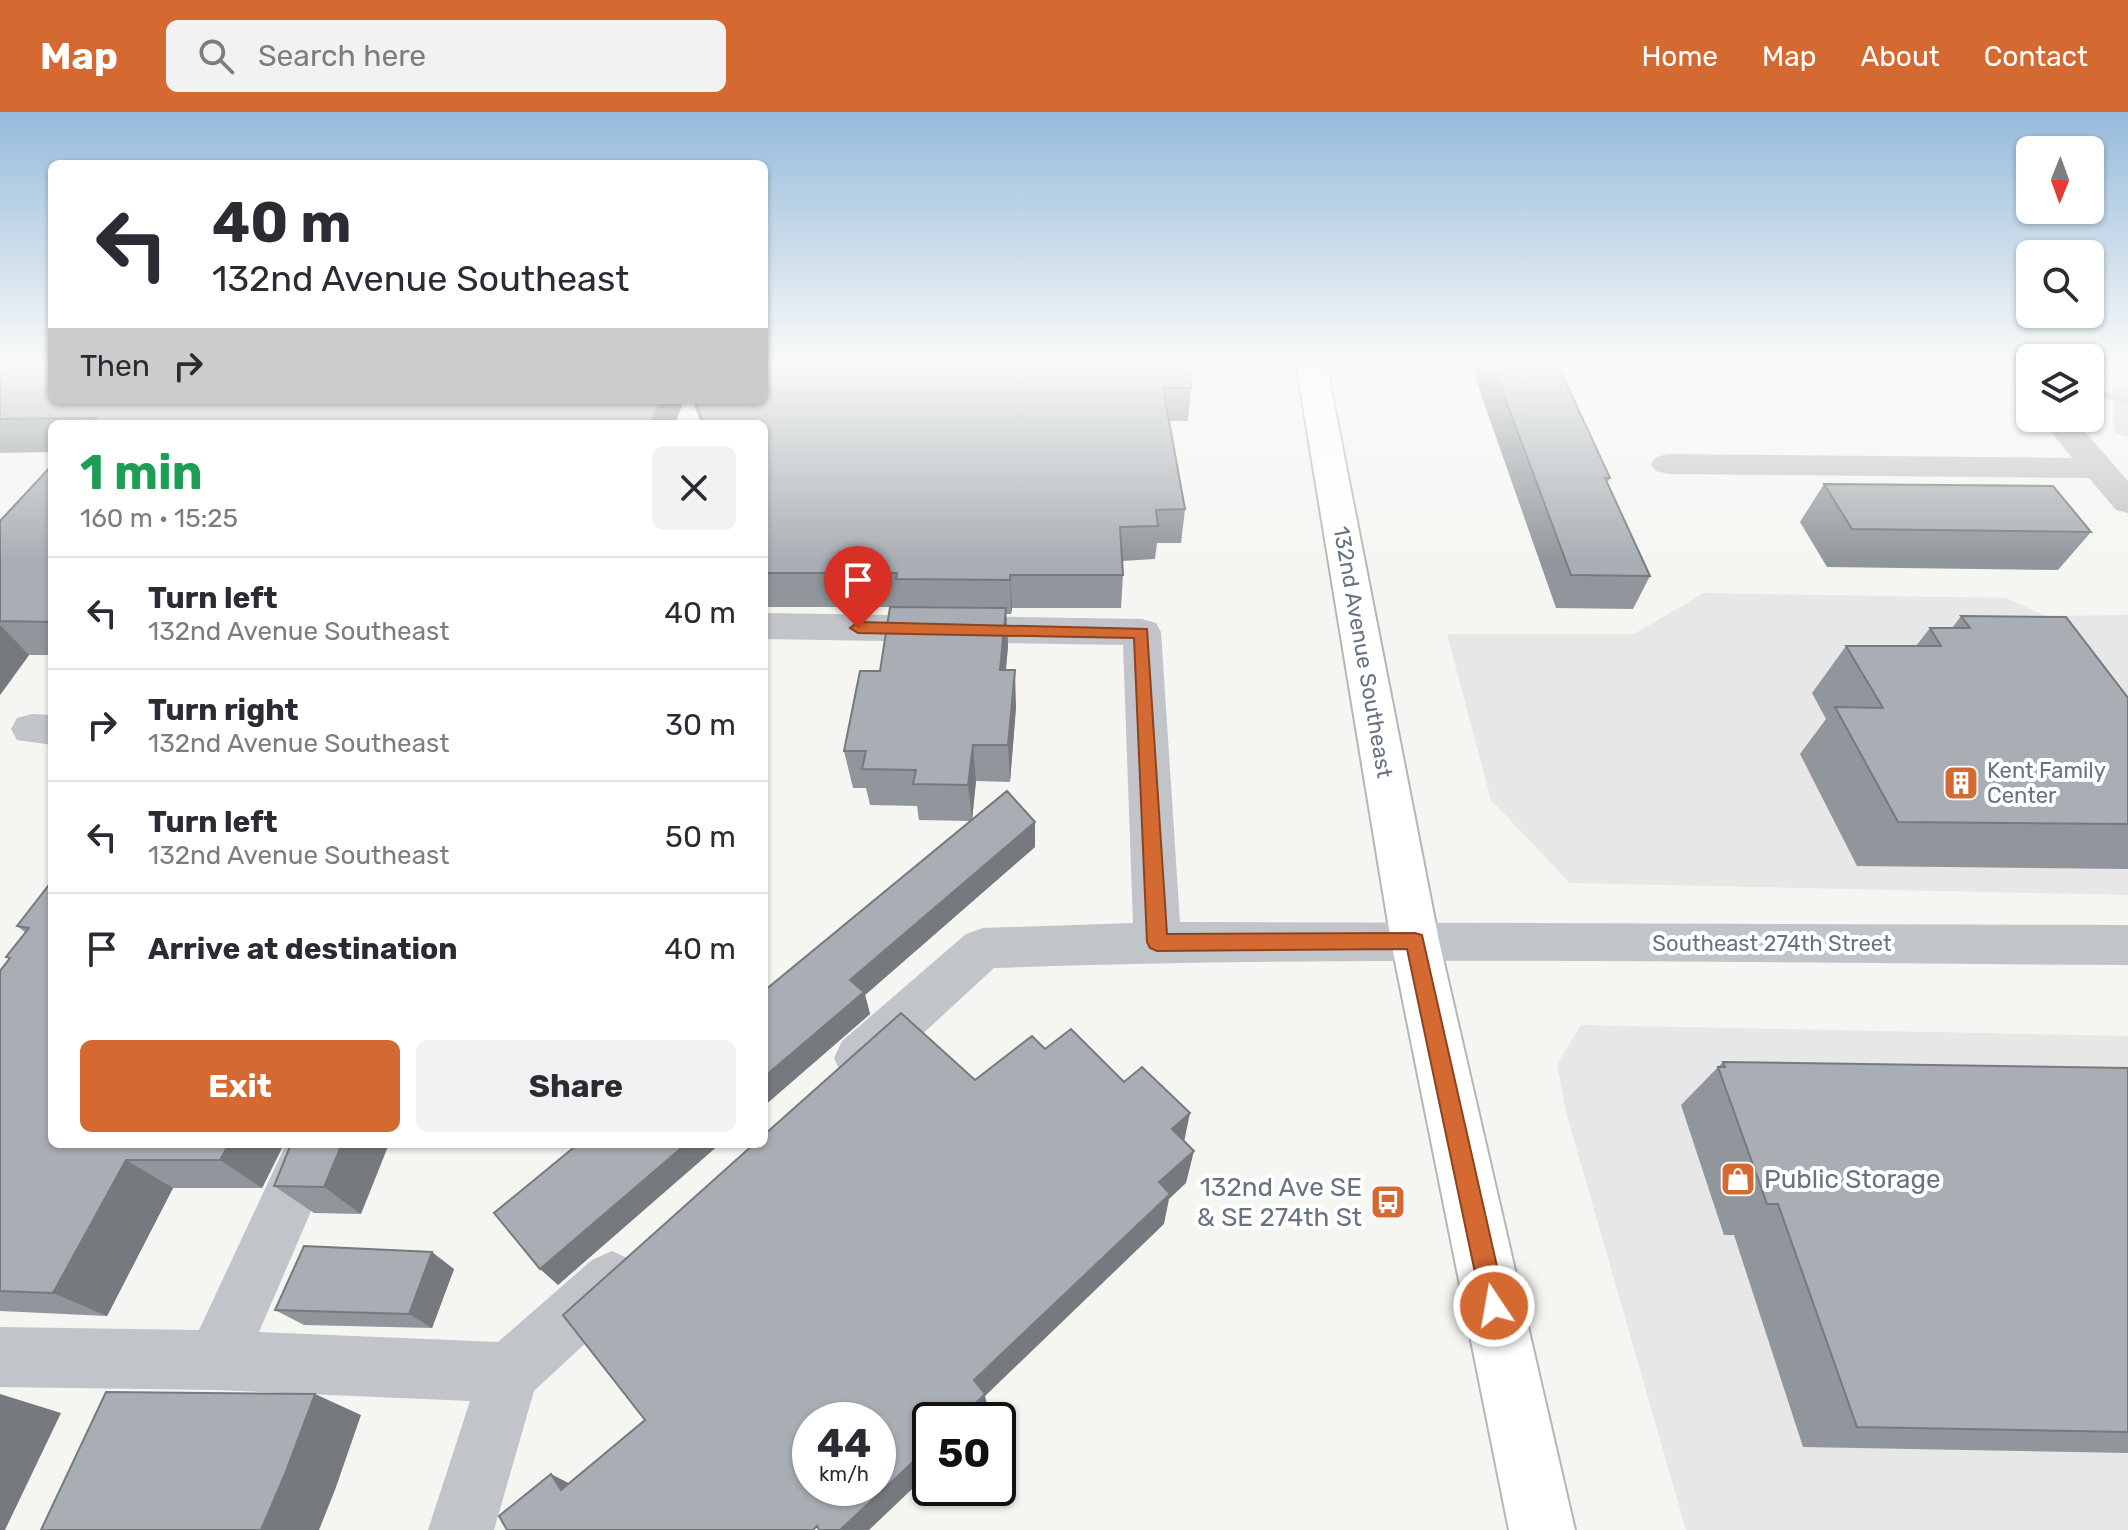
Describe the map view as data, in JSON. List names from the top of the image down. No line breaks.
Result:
{"streets":{"main road":["132nd Avenue Southeast"],"street":["Southeast 274th Street"]},"crossings":[["132nd Avenue Southeast","Southeast 274th Street"]],"places":{"building":["Kent Family Center"],"shop":["Public Storage"],"bus stop":["132nd Ave SE & SE 274th St"]},"north":"bottom","page":{"header":"Map","search":"Search here","nav":["Home","Map","About","Contact"],"turn":["40 m","132nd Avenue Southeast"],"then":"Then","heading":["1 min","160 m · 15:25"],"list":[{"name":"Turn left","note":"132nd Avenue Southeast","value":"40 m"},{"name":"Turn right","note":"132nd Avenue Southeast","value":"30 m"},{"name":"Turn left","note":"132nd Avenue Southeast","value":"50 m"},{"name":"Arrive at destination","value":"40 m"}],"buttons":["Exit","Share"],"speed":"44 km/h","limit":"50"}}
